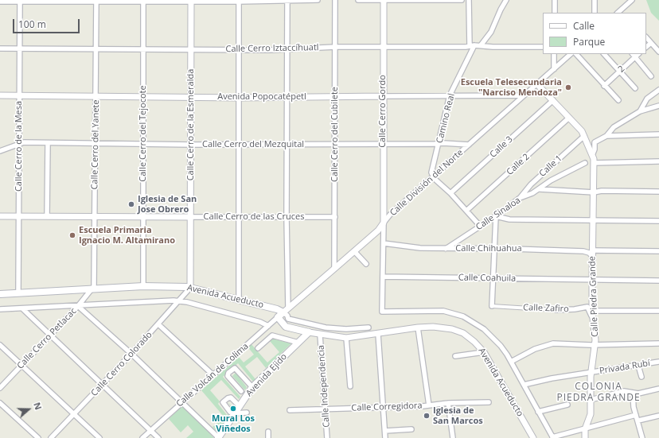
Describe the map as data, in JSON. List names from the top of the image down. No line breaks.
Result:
{"streets":{"main road":["Avenida Acueducto","Calle Volcán de Colima","Avenida Ejido"],"street":["Calle Cerro Iztaccíhuatl","2","Avenida Popocatépetl","Calle Cerro Gordo","Camino Real","Calle Cerro de la Esmeralda","Calle Cerro del Tejocote","Calle Cerro del Cubilete","Calle Cerro del Yanete","Calle Cerro del Mezquital","Calle Cerro de la Mesa","Calle 3","Calle 2","Calle 1","Calle División del Norte","Calle Sinaloa","Calle Cerro de las Cruces","Calle Chihuahua","Calle Coahuila","Calle Piedra Grande","Calle Zafiro","Calle Cerro Petlacac","Calle Cerro Colorado","Privada Rubí","Calle Independencia","Calle Corregidora"]},"crossings":[["Calle Cerro Iztaccíhuatl","Calle Cerro Gordo"],["Calle Cerro Iztaccíhuatl","Camino Real"],["Calle Cerro Iztaccíhuatl","Calle Cerro de la Esmeralda"],["Calle Cerro Iztaccíhuatl","Calle Cerro del Tejocote"],["Calle Cerro Iztaccíhuatl","Calle Cerro del Cubilete"],["Calle Cerro Iztaccíhuatl","Calle Cerro del Yanete"],["Calle Cerro Iztaccíhuatl","Calle Cerro de la Mesa"],["Avenida Popocatépetl","Calle Cerro Gordo"],["Avenida Popocatépetl","Camino Real"],["Avenida Popocatépetl","Calle Cerro de la Esmeralda"],["Avenida Popocatépetl","Calle Cerro del Tejocote"],["Avenida Popocatépetl","Calle Cerro del Cubilete"],["Avenida Popocatépetl","Calle Cerro del Yanete"],["Avenida Popocatépetl","Calle Cerro de la Mesa"],["Avenida Popocatépetl","Calle División del Norte"],["Calle Cerro Gordo","Calle Cerro del Mezquital"],["Calle Cerro Gordo","Calle División del Norte"],["Camino Real","Calle Cerro del Mezquital"],["Camino Real","Calle División del Norte"],["Calle Cerro de la Esmeralda","Calle Cerro del Mezquital"],["Calle Cerro de la Esmeralda","Calle Cerro de las Cruces"],["Calle Cerro de la Esmeralda","Avenida Acueducto"],["Calle Cerro de la Esmeralda","Calle Cerro Colorado"],["Calle Cerro del Tejocote","Calle Cerro del Mezquital"],["Calle Cerro del Tejocote","Calle Cerro de las Cruces"],["Calle Cerro del Tejocote","Avenida Acueducto"],["Calle Cerro del Cubilete","Calle Cerro del Mezquital"],["Calle Cerro del Cubilete","Calle División del Norte"],["Calle Cerro del Cubilete","Calle Cerro de las Cruces"],["Calle Cerro del Yanete","Calle Cerro del Mezquital"],["Calle Cerro del Yanete","Calle Cerro de las Cruces"],["Calle Cerro del Yanete","Avenida Acueducto"],["Calle Cerro del Yanete","Calle Cerro Petlacac"],["Calle Cerro del Mezquital","Calle Cerro de la Mesa"],["Calle Cerro del Mezquital","Calle División del Norte"],["Calle Cerro de la Mesa","Calle Cerro de las Cruces"],["Calle Cerro de la Mesa","Avenida Acueducto"],["Calle 1","Calle Sinaloa"],["Calle División del Norte","Avenida Acueducto"],["Calle División del Norte","Calle Volcán de Colima"],["Calle Sinaloa","Calle Chihuahua"],["Calle Chihuahua","Calle Piedra Grande"],["Calle Coahuila","Avenida Acueducto"],["Calle Coahuila","Calle Piedra Grande"],["Avenida Acueducto","Calle Cerro Petlacac"],["Avenida Acueducto","Calle Cerro Colorado"],["Avenida Acueducto","Privada Rubí"],["Avenida Acueducto","Calle Volcán de Colima"],["Avenida Acueducto","Avenida Ejido"],["Avenida Acueducto","Calle Independencia"],["Calle Piedra Grande","Calle Zafiro"],["Calle Piedra Grande","Privada Rubí"],["Calle Independencia","Calle Corregidora"]],"districts":["COLONIA PIEDRA GRANDE"],"places":["Escuela Telesecundaria \"Narciso Mendoza\"","Iglesia de San Jose Obrero","Escuela Primaria Ignacio M. Altamirano","Mural Los Viñedos","Iglesia de San Marcos"],"legend":["Calle","Parque"],"scale_bar":"100 m","north":"right"}
